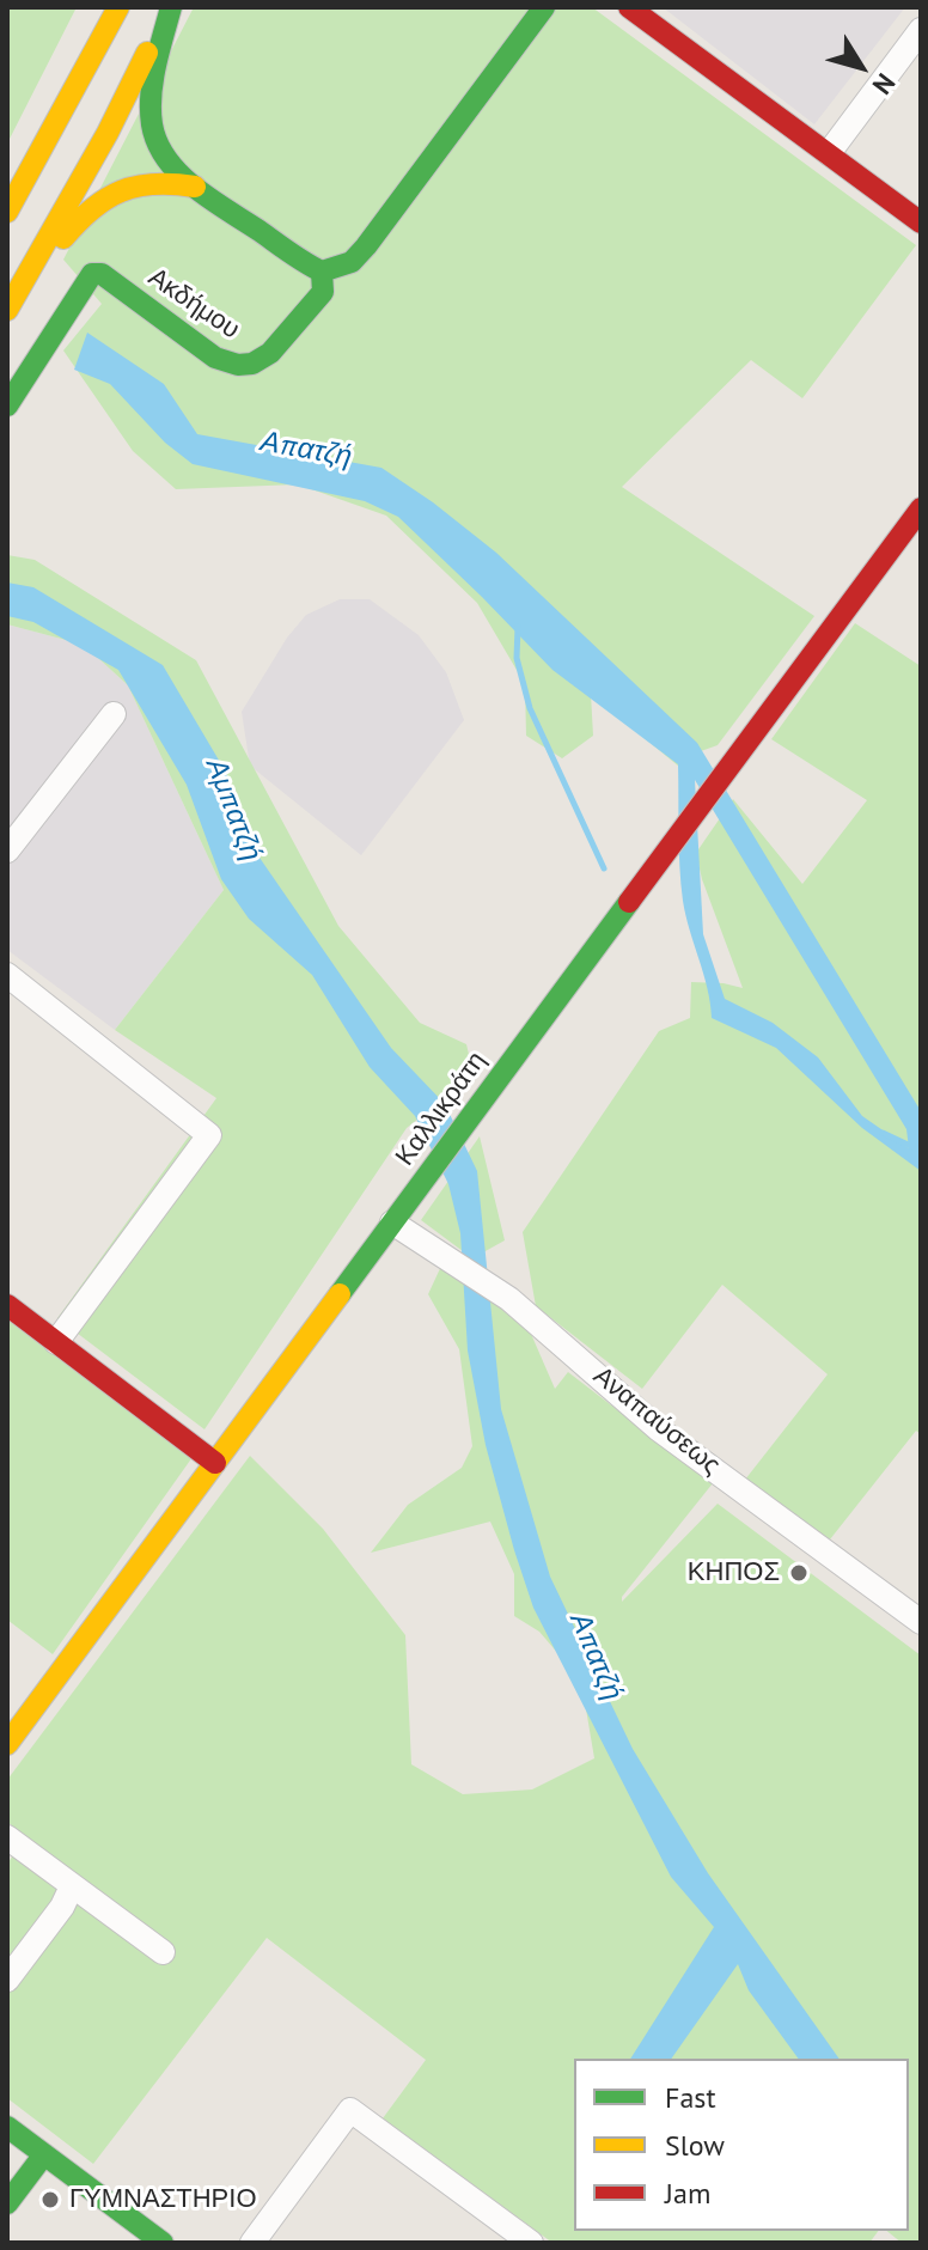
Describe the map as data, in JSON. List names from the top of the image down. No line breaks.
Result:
{"streets":{"main road":["Ακδήμου","Καλλικράτη"],"street":["Αναπαύσεως"]},"crossings":[["Καλλικράτη","Αναπαύσεως"]],"water":["Απατζή","Αμπατζή"],"places":["ΚΗΠΟΣ","ΓΥΜΝΑΣΤΗΡΙΟ"],"legend":["Fast","Slow","Jam"],"north":"bottom right"}
